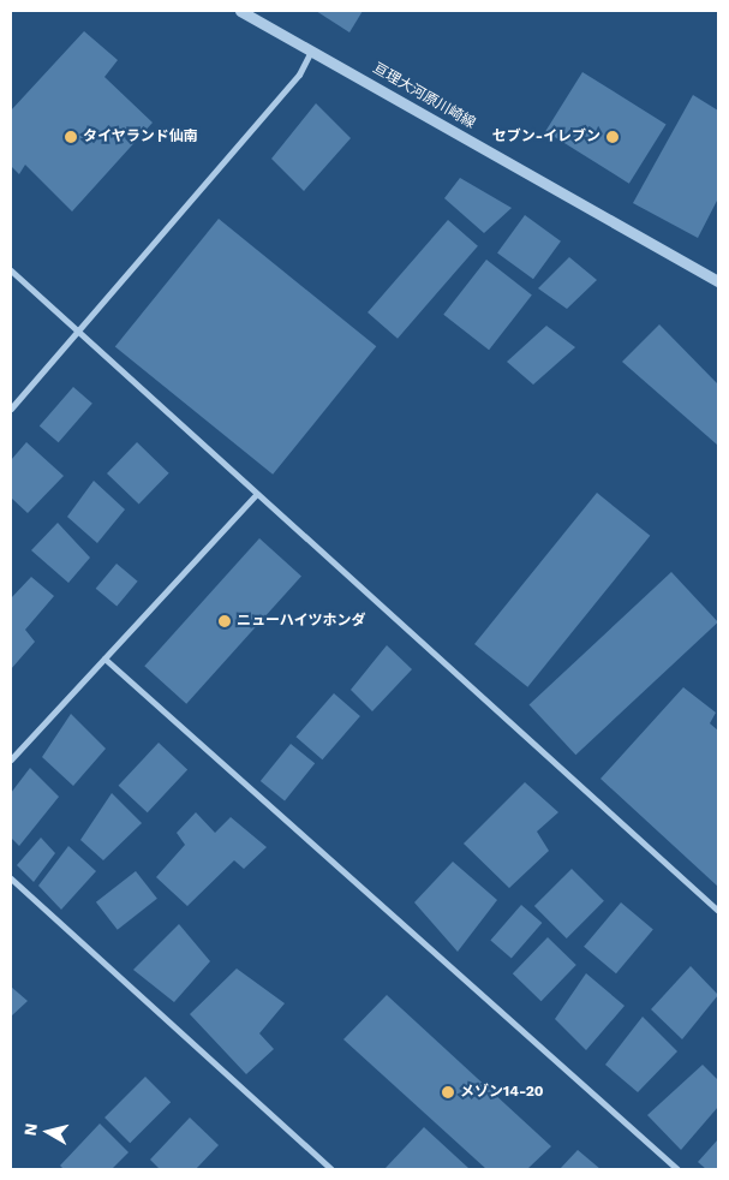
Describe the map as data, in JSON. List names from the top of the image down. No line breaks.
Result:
{"streets":{"street":["亘理大河原川崎線"]},"places":["タイヤランド仙南","セブン-イレブン","ニューハイツホンダ","メゾン14-20"],"north":"left"}
